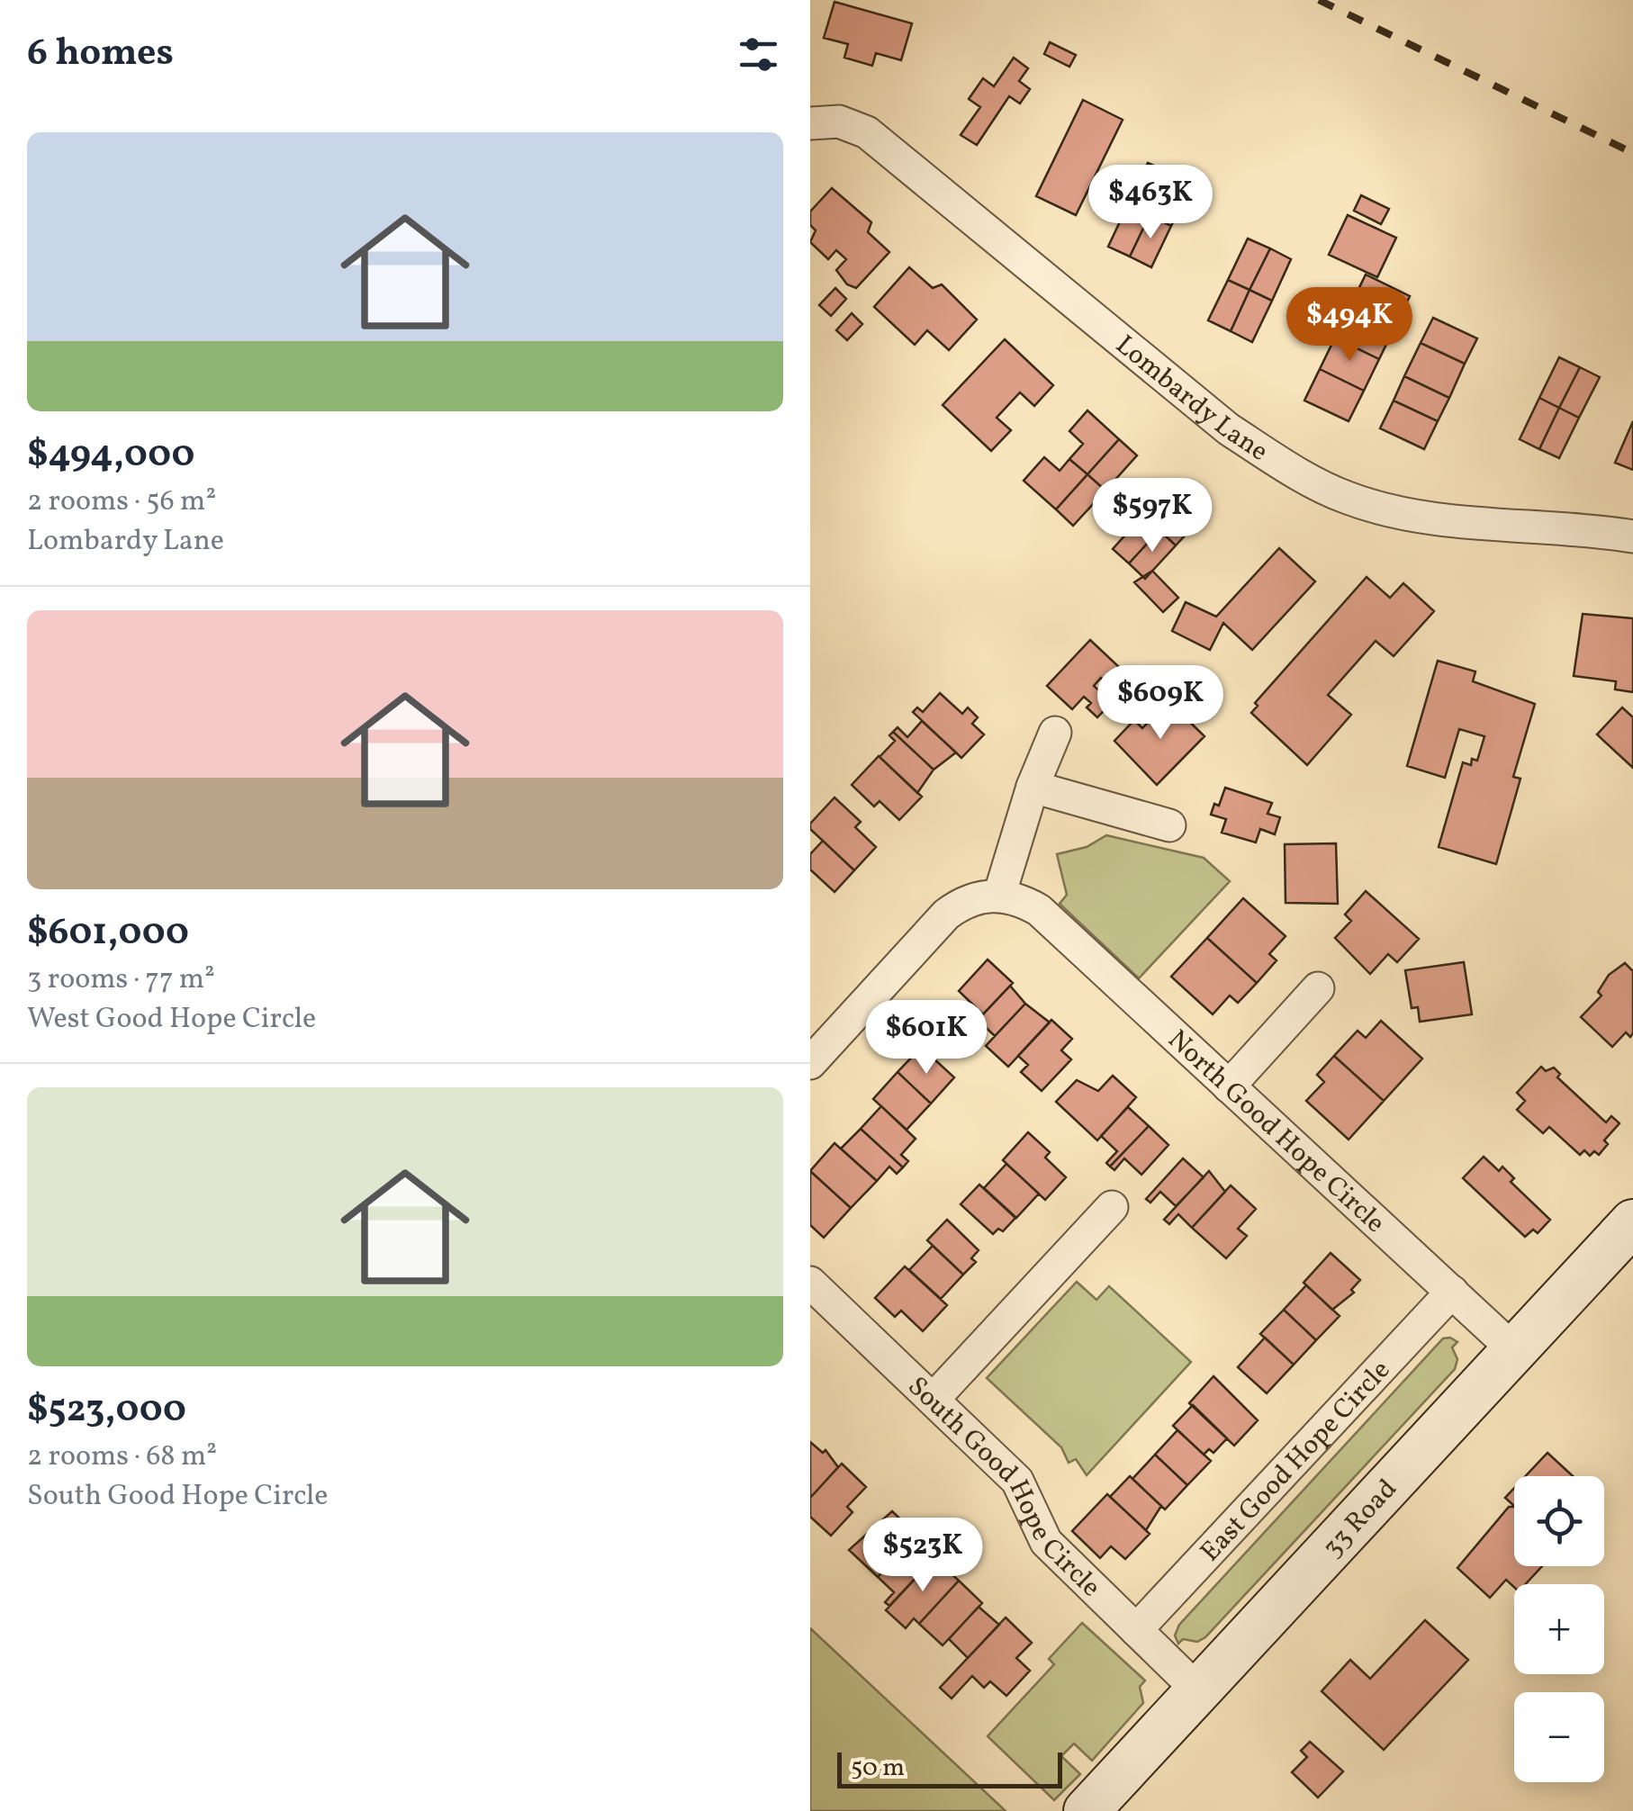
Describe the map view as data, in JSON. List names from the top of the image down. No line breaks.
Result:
{"streets":{"main road":["33 Road"],"street":["Lombardy Lane","North Good Hope Circle","East Good Hope Circle","South Good Hope Circle"]},"crossings":[["North Good Hope Circle","East Good Hope Circle"],["North Good Hope Circle","33 Road"],["East Good Hope Circle","South Good Hope Circle"],["South Good Hope Circle","33 Road"]],"scale_bar":"50 m","page":{"heading":"6 homes","list":[{"name":"$494,000","note":"2 rooms · 56 m² · Lombardy Lane"},{"name":"$601,000","note":"3 rooms · 77 m² · West Good Hope Circle"},{"name":"$523,000","note":"2 rooms · 68 m² · South Good Hope Circle"}],"price":["$463K","$494K","$597K","$609K","$601K","$523K"],"map_buttons":["+","−"],"scale":"50 m"}}
